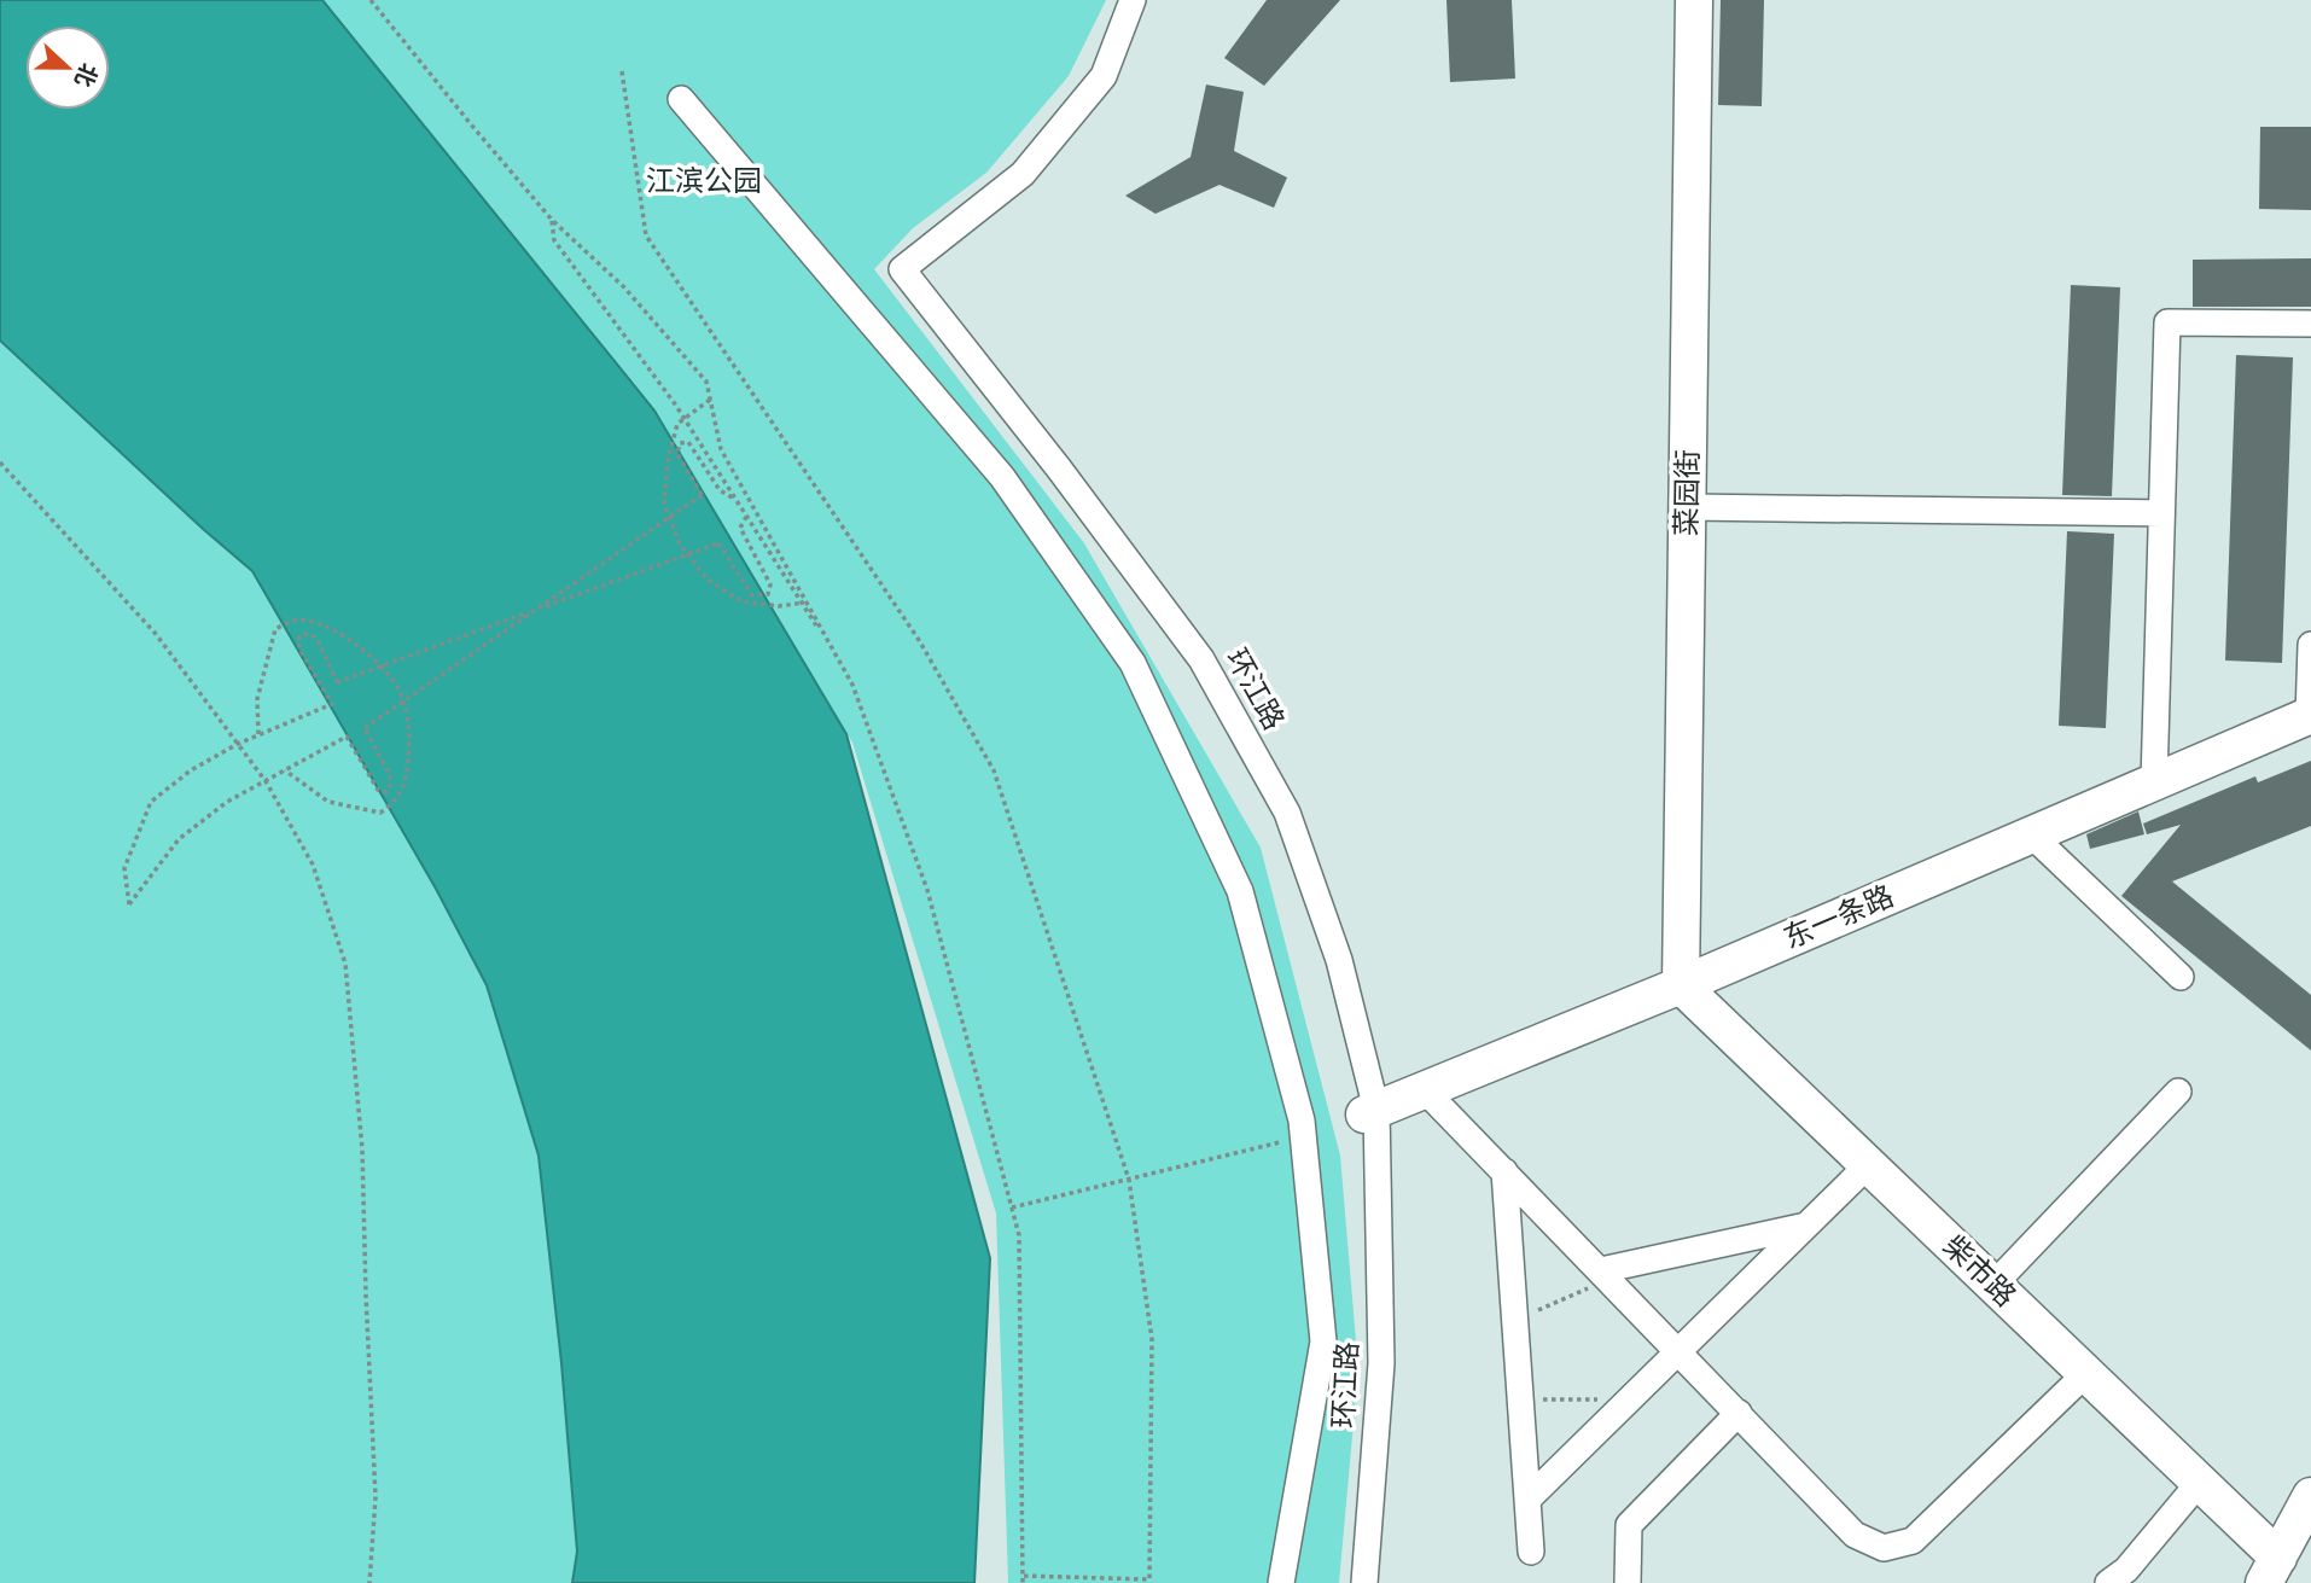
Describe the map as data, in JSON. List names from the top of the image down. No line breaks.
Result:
{"streets":{"street":["菜园街","环江路","东一条路","柴市路"]},"crossings":[["菜园街","东一条路"],["菜园街","柴市路"],["环江路","东一条路"],["东一条路","柴市路"]],"parks":["江滨公园"],"north":"right"}
